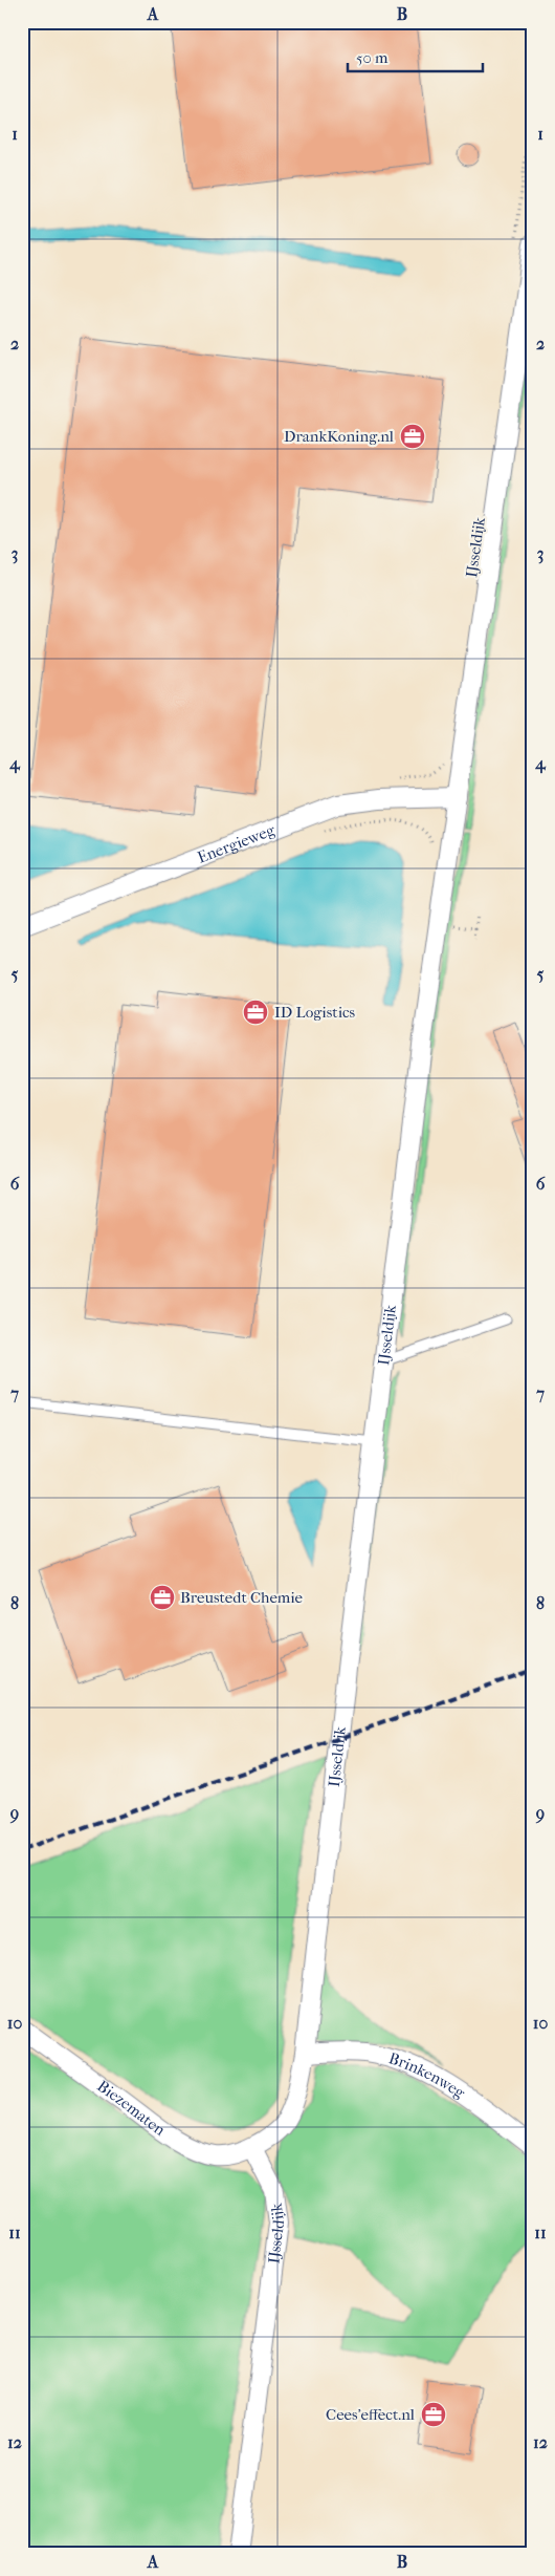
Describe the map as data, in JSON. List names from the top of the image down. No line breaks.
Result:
{"streets":{"street":["IJsseldijk","Energieweg","Brinkenweg","Biezematen"]},"crossings":[["IJsseldijk","Energieweg"],["IJsseldijk","Brinkenweg"],["IJsseldijk","Biezematen"]],"places":{"office":["DrankKoning.nl","ID Logistics","Breustedt Chemie","Cees'effect.nl"]},"scale_bar":"50 m","grid":{"columns":["A","B"],"rows":["1","2","3","4","5","6","7","8","9","10","11","12"]}}
